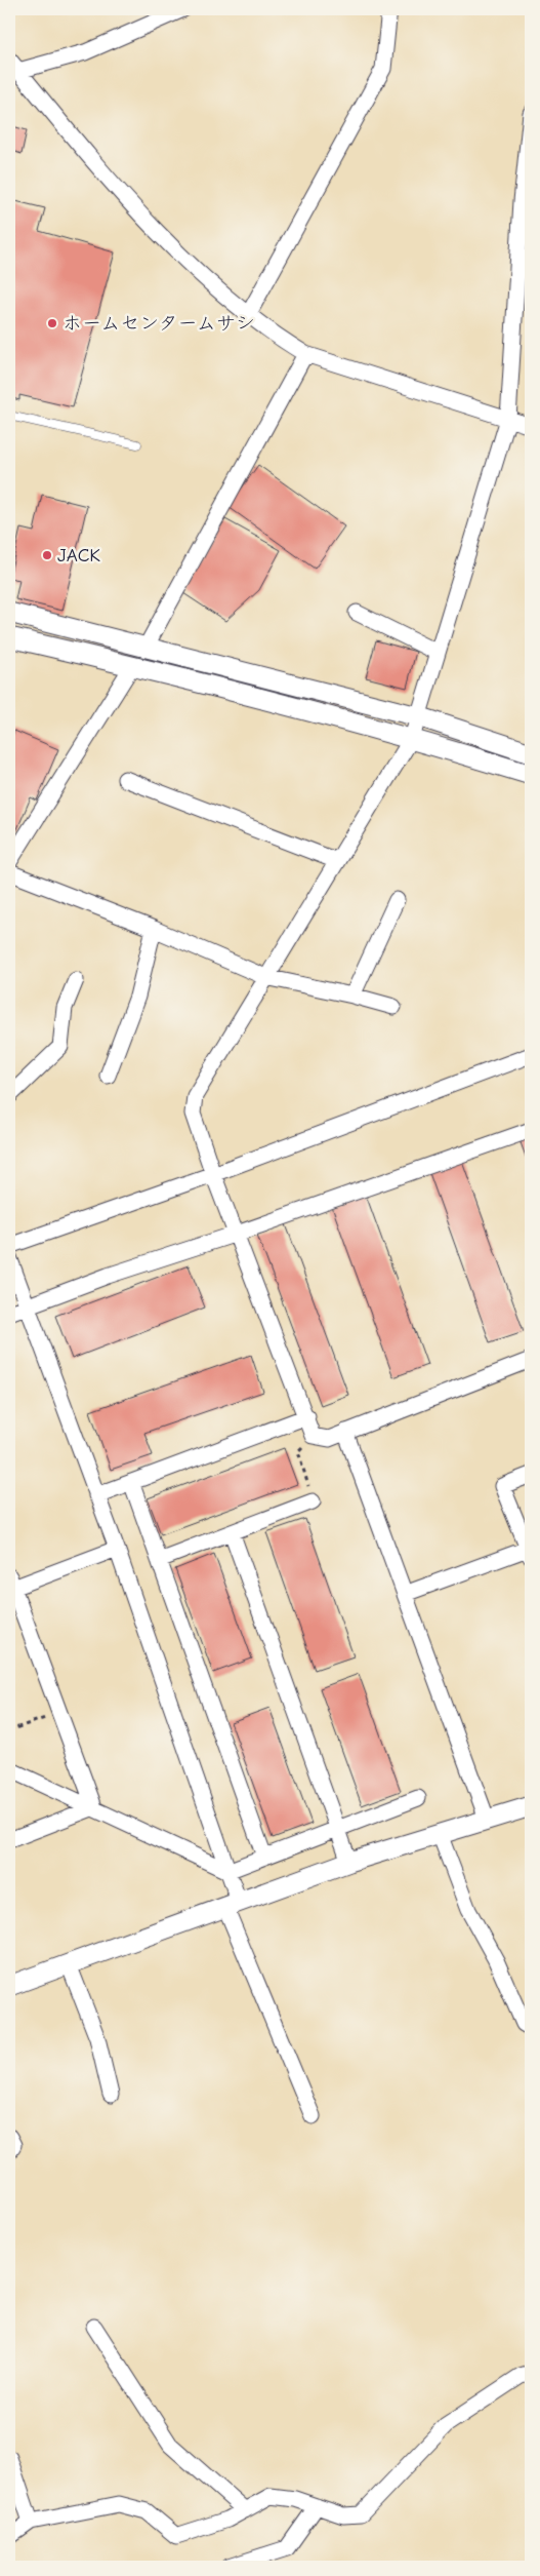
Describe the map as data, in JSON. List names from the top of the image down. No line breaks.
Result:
{"places":["ホームセンタームサシ","JACK"]}
